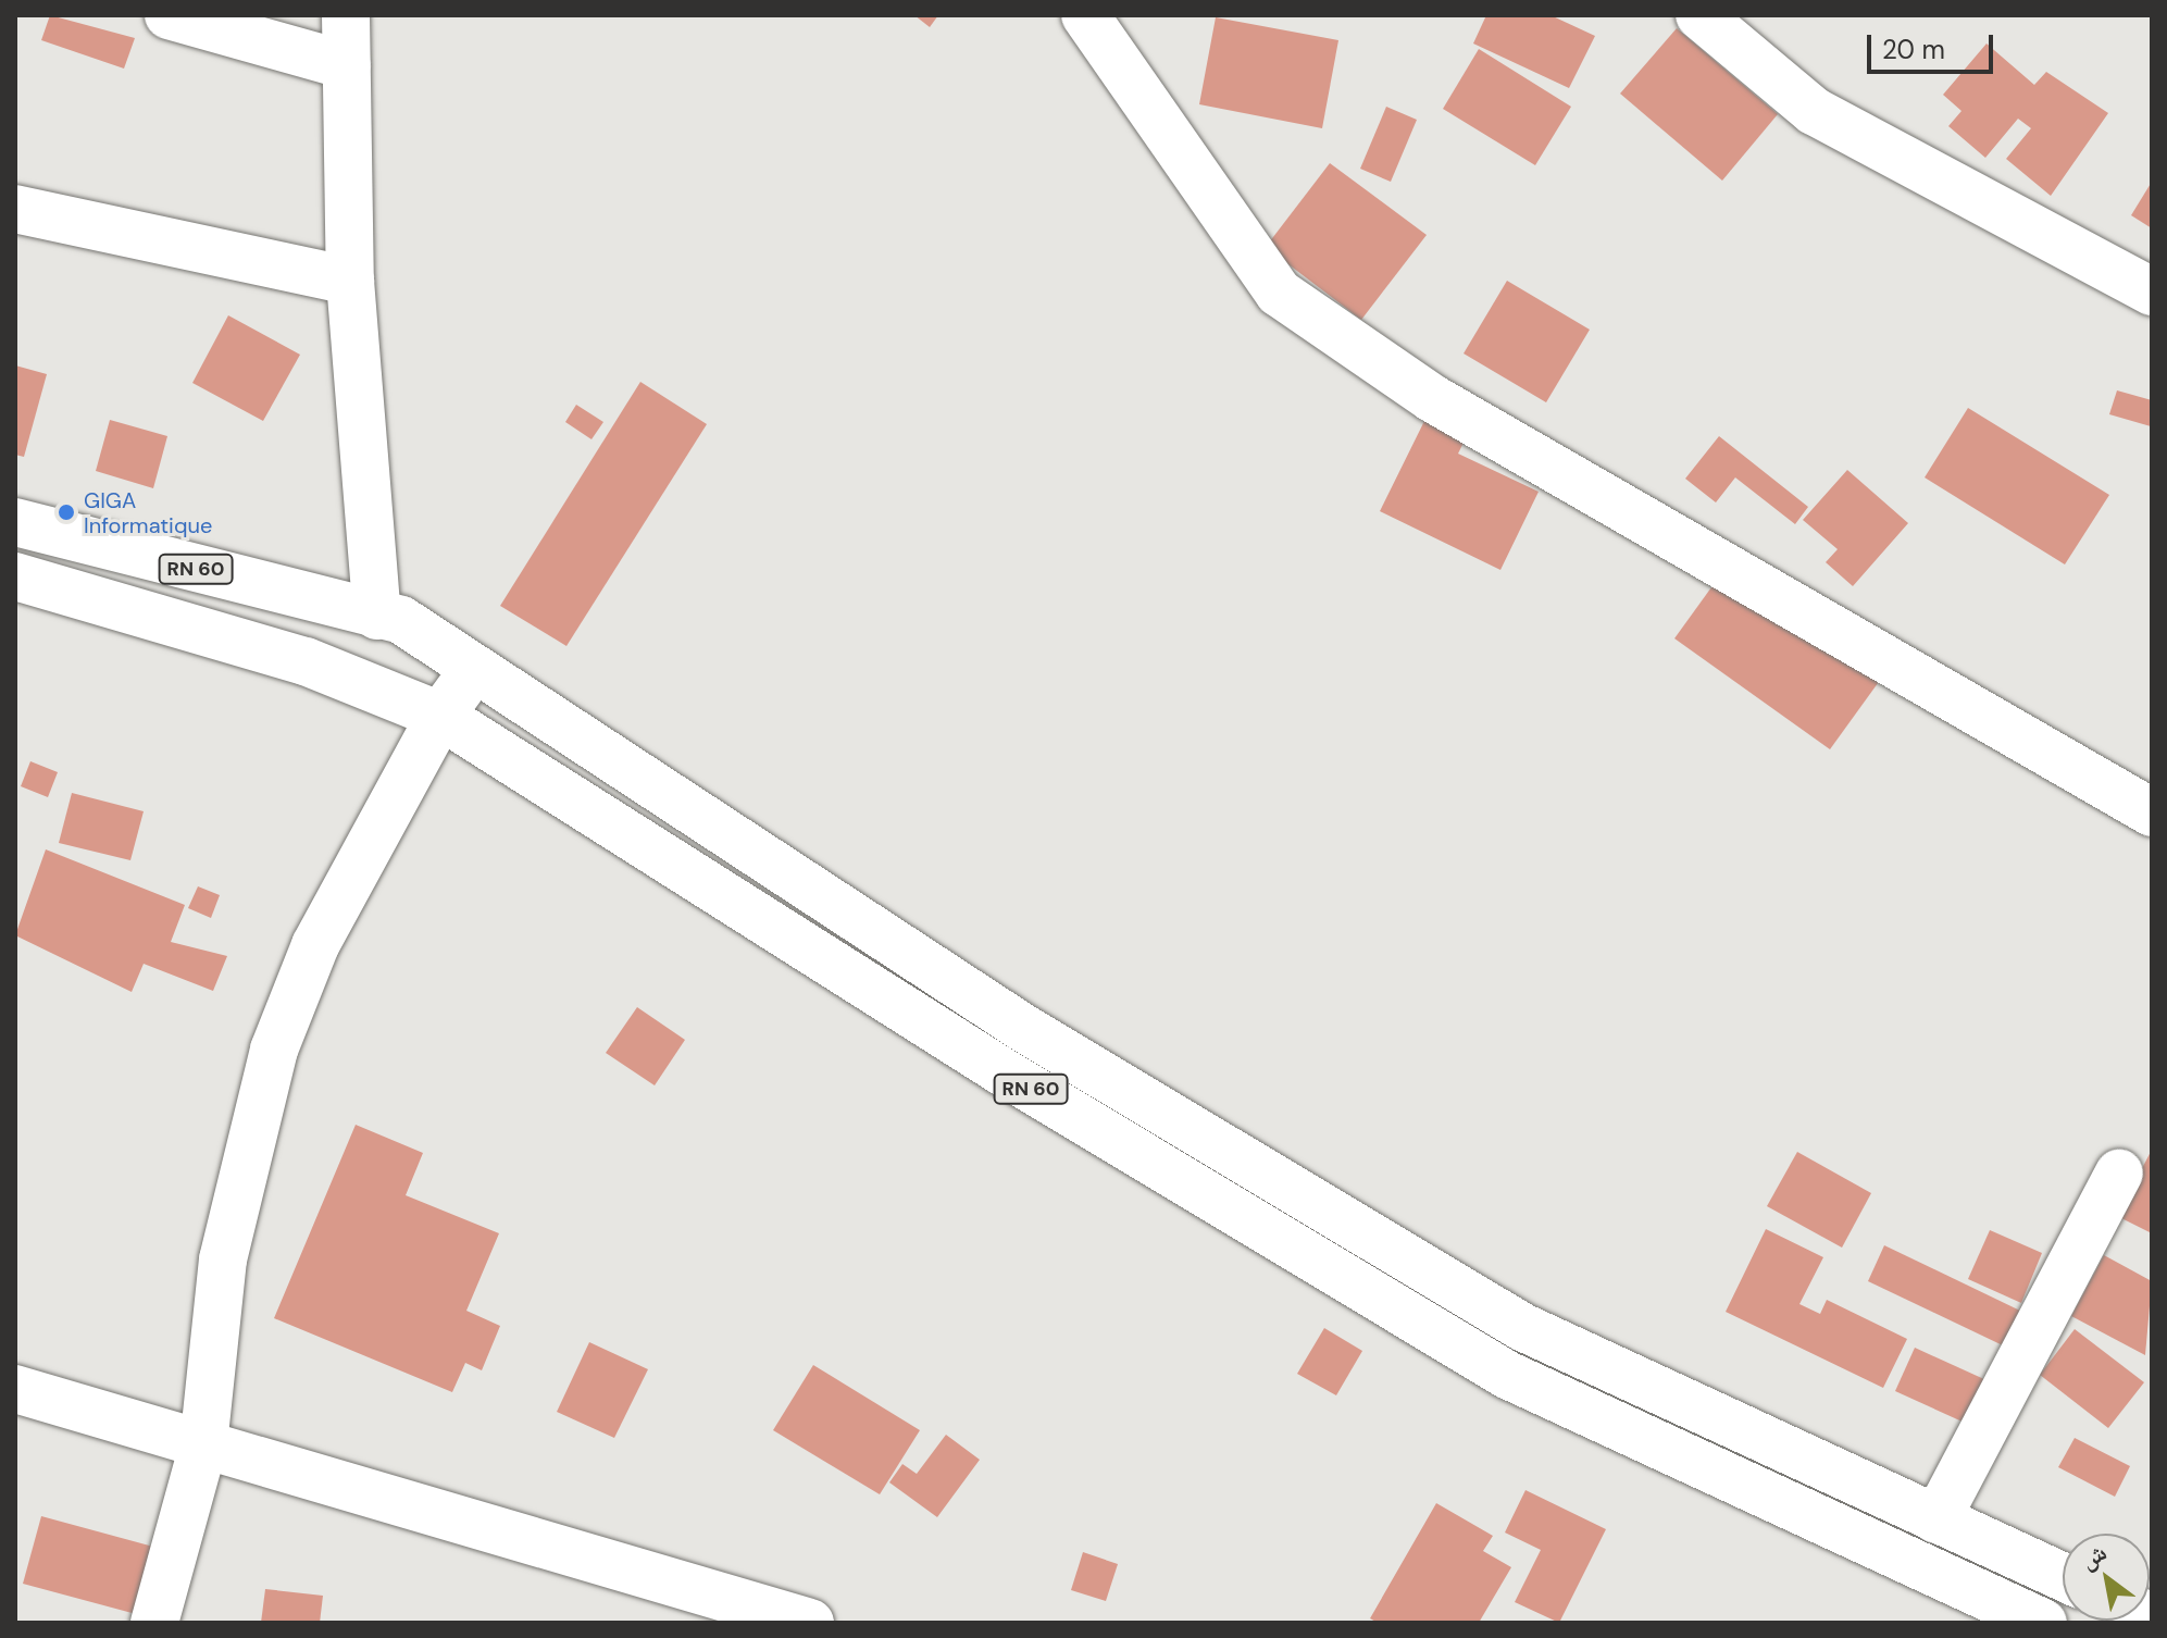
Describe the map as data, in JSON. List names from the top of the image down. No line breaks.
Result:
{"streets":{"main road":["RN 60"]},"places":["GIGA Informatique"],"scale_bar":"20 m","north":"top left"}
